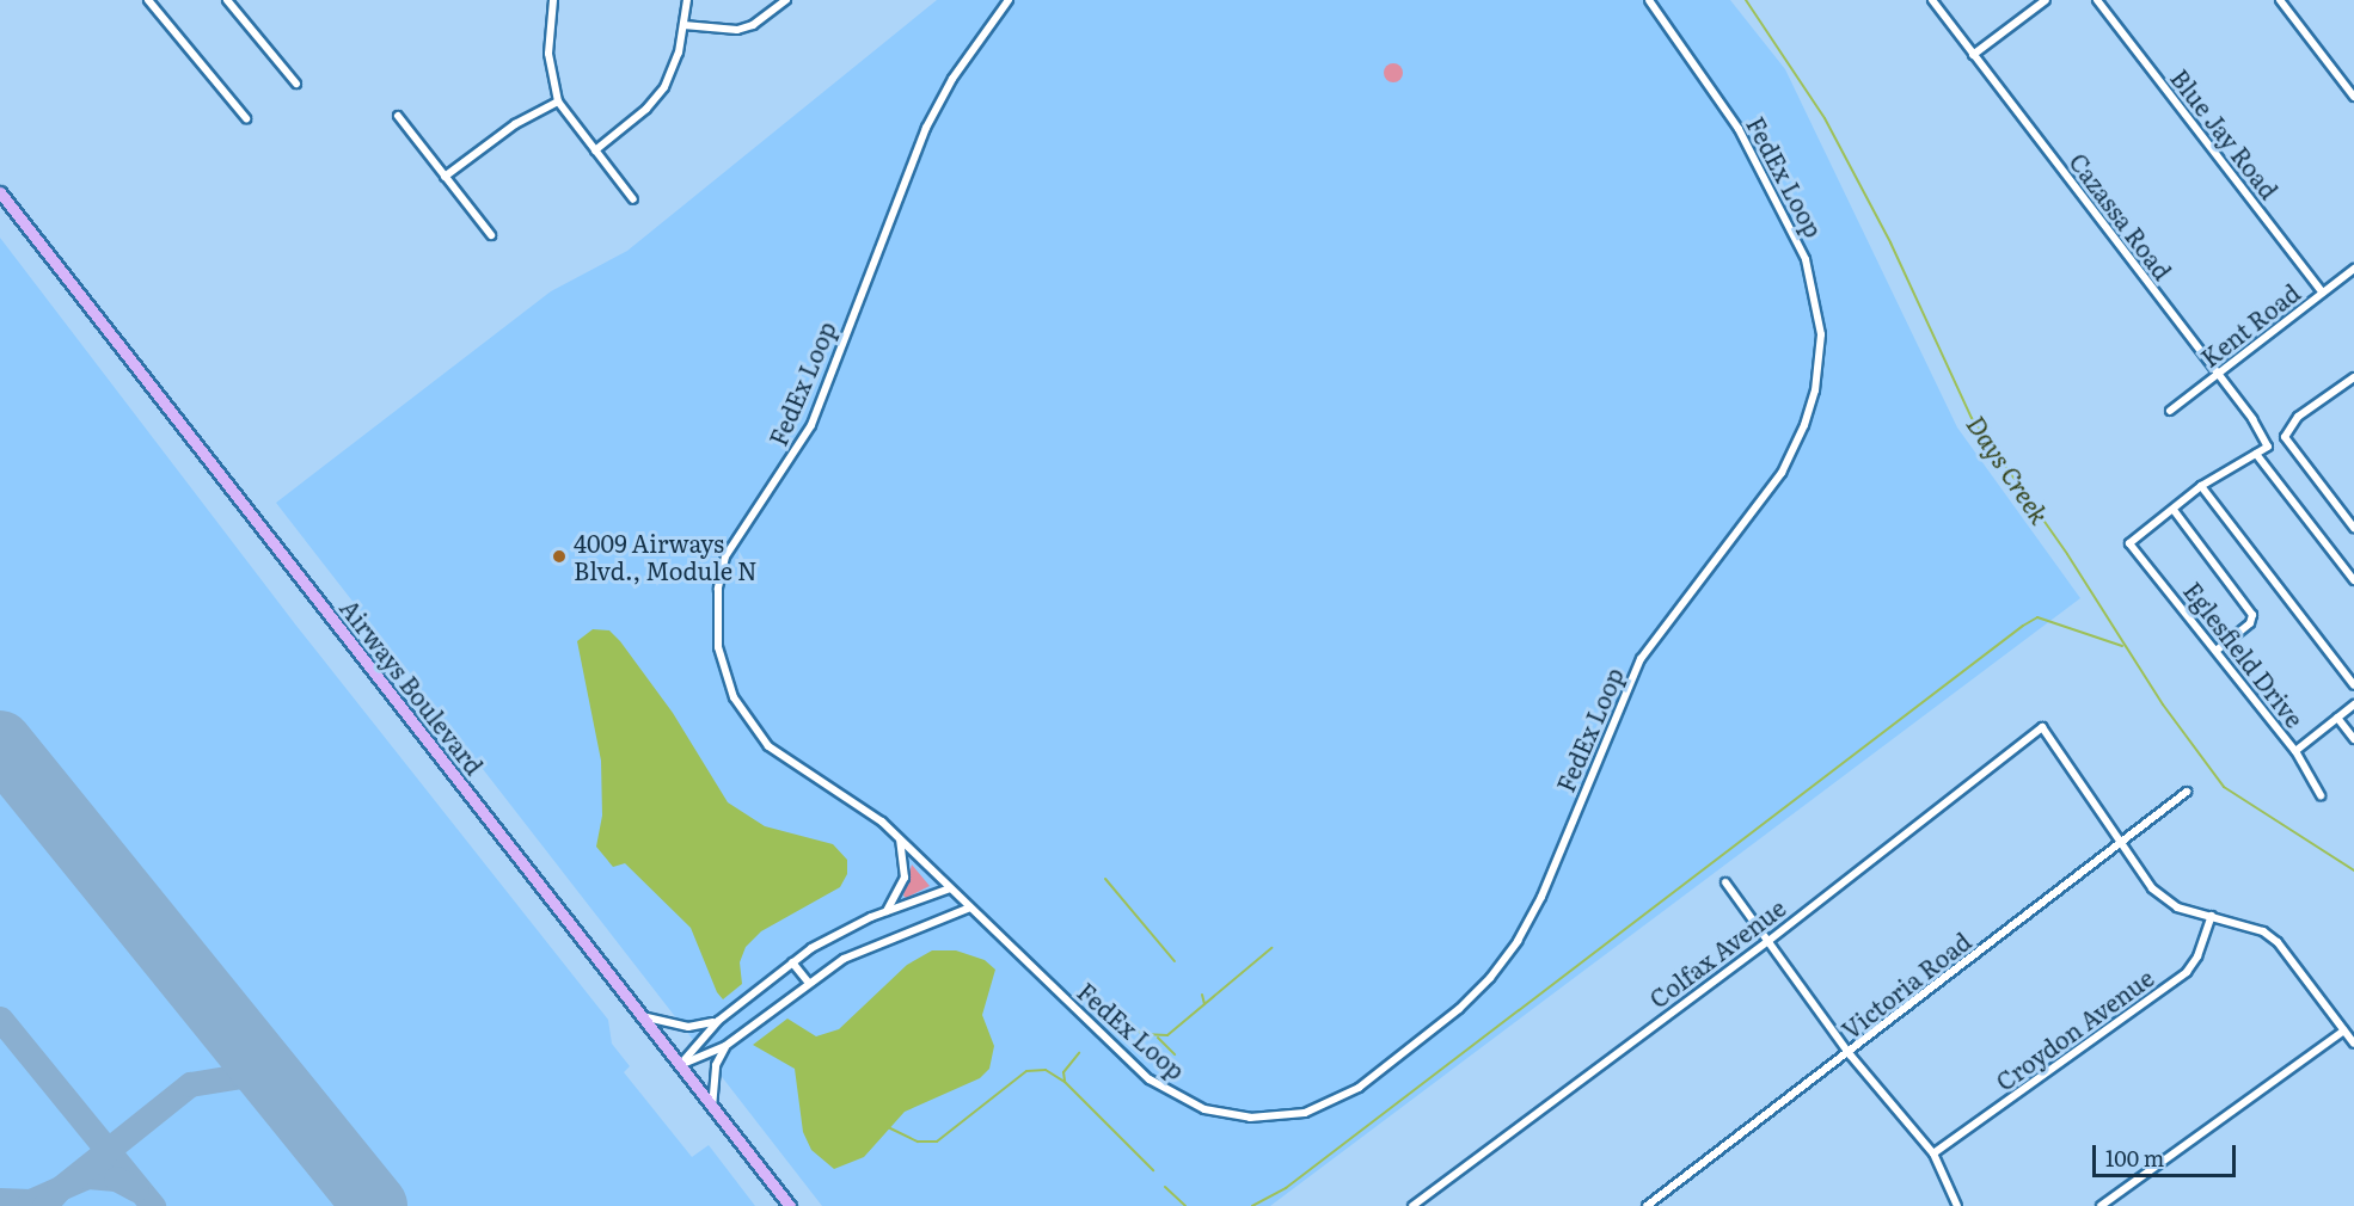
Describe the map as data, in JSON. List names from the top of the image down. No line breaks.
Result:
{"streets":{"main road":["Airways Boulevard"],"street":["Blue Jay Road","FedEx Loop","Cazassa Road","Kent Road","Eglesfield Drive","Colfax Avenue","Victoria Road","Croydon Avenue"]},"crossings":[["Blue Jay Road","Kent Road"],["Cazassa Road","Kent Road"],["Colfax Avenue","Victoria Road"]],"water":["Days Creek"],"places":["4009 Airways Blvd., Module N"],"scale_bar":"100 m"}
